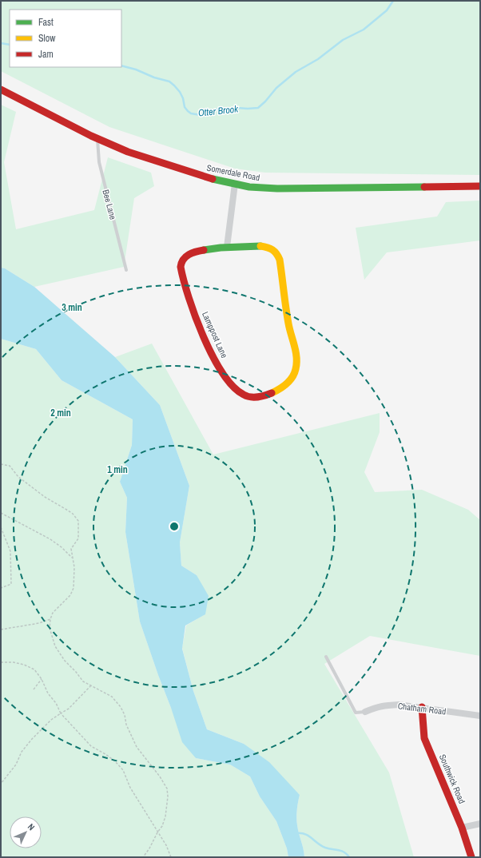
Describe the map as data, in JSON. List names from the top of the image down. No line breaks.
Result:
{"streets":{"street":["Somerdale Road","Lamppost Lane","Chatham Road","Southwick Road"],"lane":["Bee Lane"]},"crossings":[["Somerdale Road","Bee Lane"],["Chatham Road","Southwick Road"]],"water":["Otter Brook"],"legend":["Fast","Slow","Jam"],"north":"top right","rings":["3 min","2 min","1 min"]}
